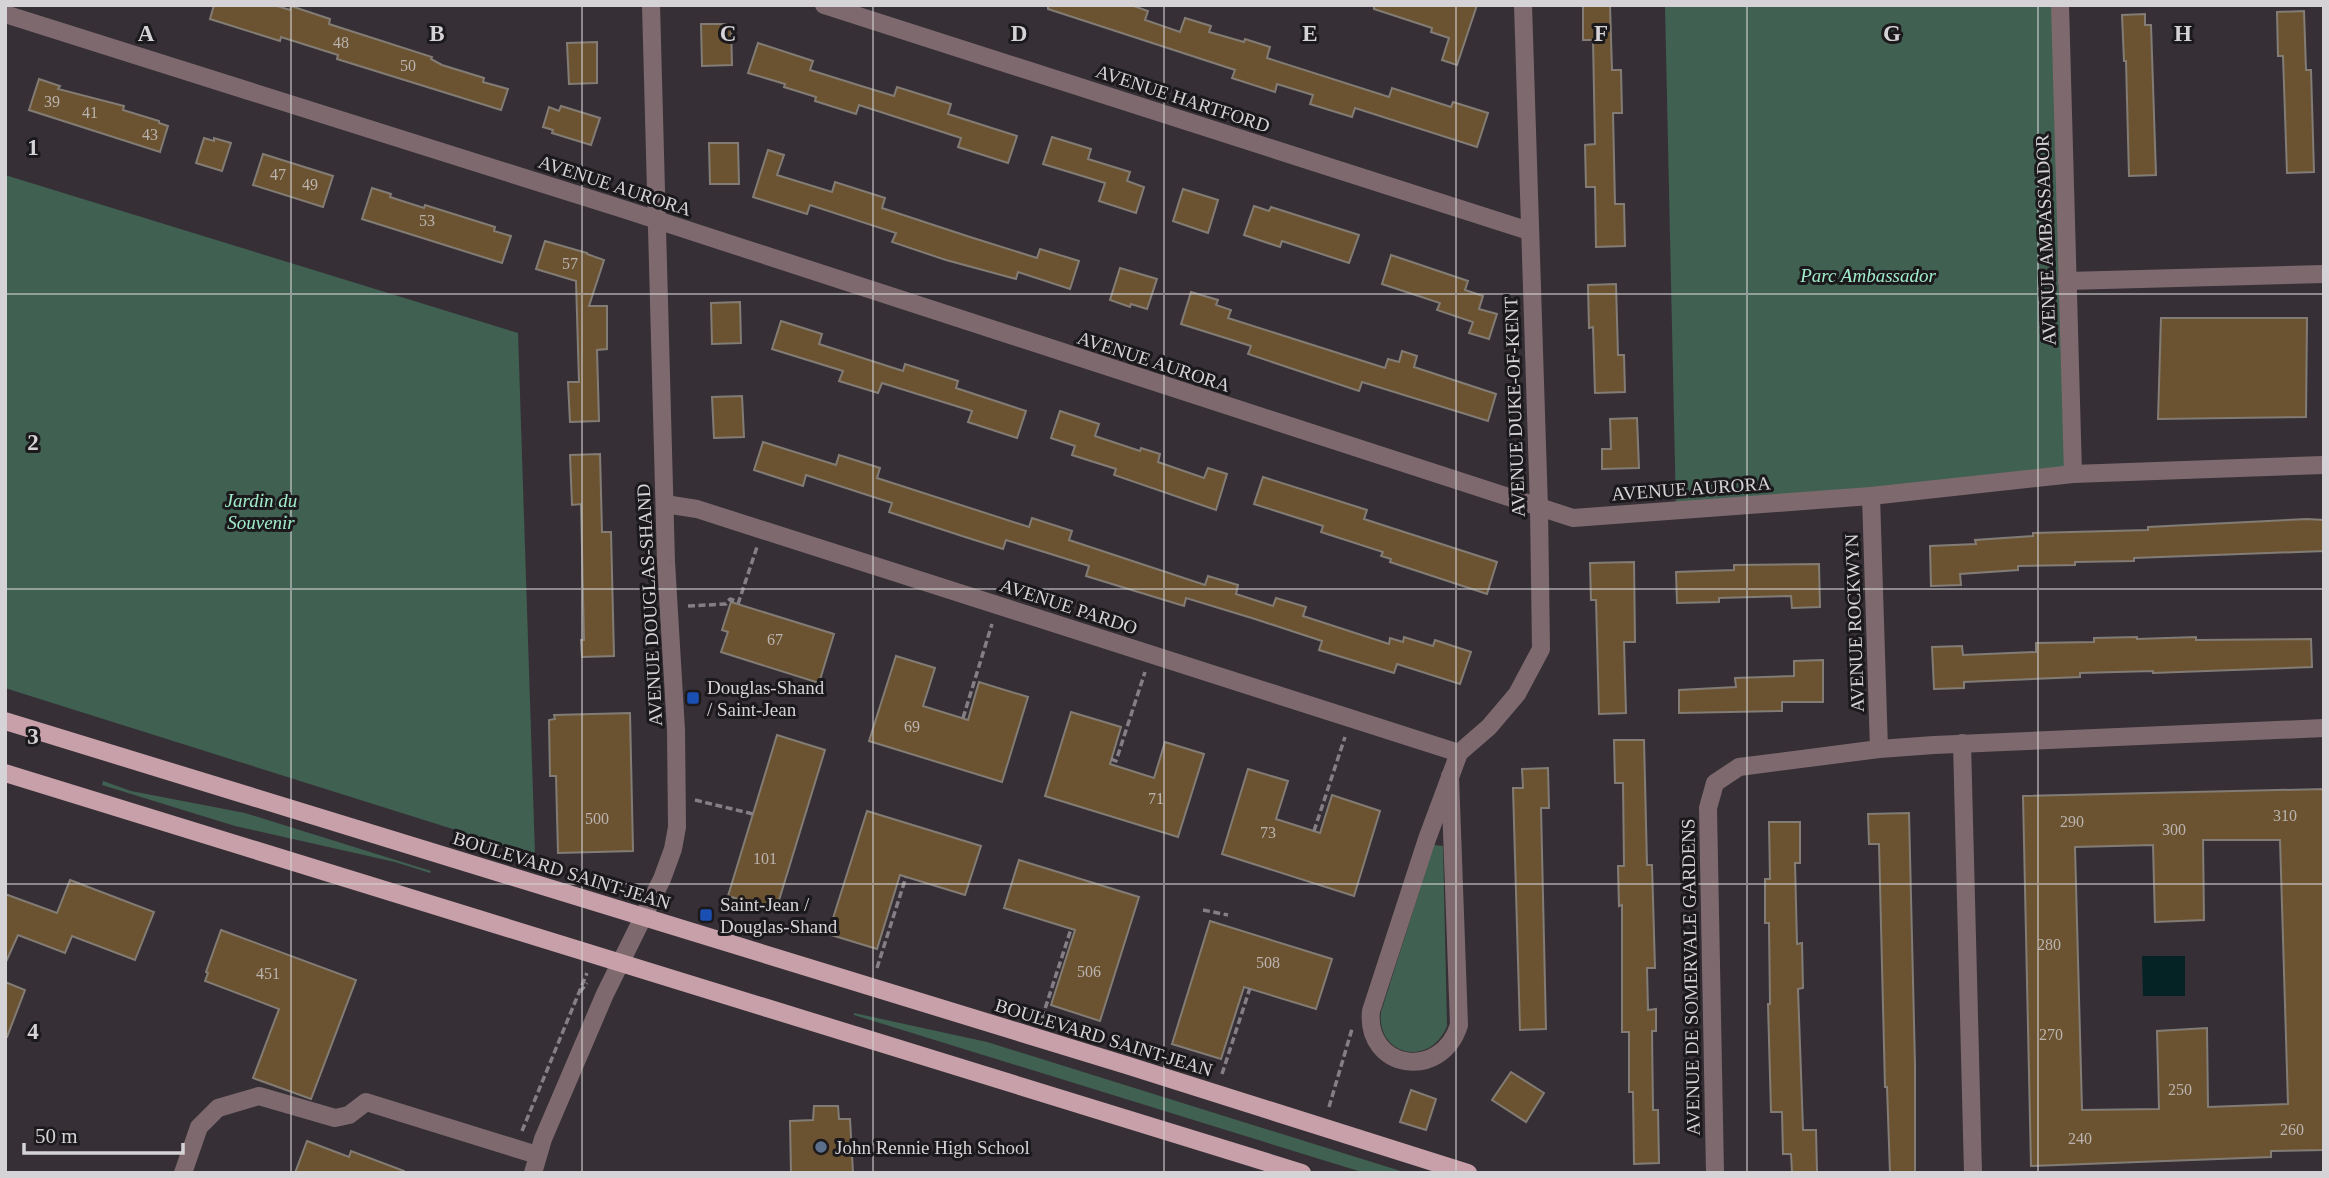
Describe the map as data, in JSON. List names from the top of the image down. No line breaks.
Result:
{"streets":{"main road":["BOULEVARD SAINT-JEAN"],"street":["AVENUE HARTFORD","AVENUE AURORA","AVENUE AMBASSADOR","AVENUE DUKE-OF-KENT","AVENUE DOUGLAS-SHAND","AVENUE PARDO","AVENUE ROCKWYN","AVENUE DE SOMERVALE GARDENS"]},"crossings":[["AVENUE HARTFORD","AVENUE DUKE-OF-KENT"],["AVENUE AURORA","AVENUE AMBASSADOR"],["AVENUE AURORA","AVENUE DUKE-OF-KENT"],["AVENUE AURORA","AVENUE DOUGLAS-SHAND"],["AVENUE AURORA","AVENUE ROCKWYN"],["AVENUE DUKE-OF-KENT","AVENUE PARDO"],["AVENUE DOUGLAS-SHAND","AVENUE PARDO"],["AVENUE DOUGLAS-SHAND","BOULEVARD SAINT-JEAN"],["AVENUE ROCKWYN","AVENUE DE SOMERVALE GARDENS"]],"parks":["Parc Ambassador","Jardin du Souvenir"],"places":{"transit":["Douglas-Shand / Saint-Jean","Saint-Jean / Douglas-Shand"],"other":["John Rennie High School"]},"house_numbers":["48","50","39","41","43","47","49","53","57","67","69","71","310","500","290","300","73","101","280","508","506","451","270","250","260","240"],"scale_bar":"50 m","grid":{"columns":["A","B","C","D","E","F","G","H"],"rows":["1","2","3","4"]}}
